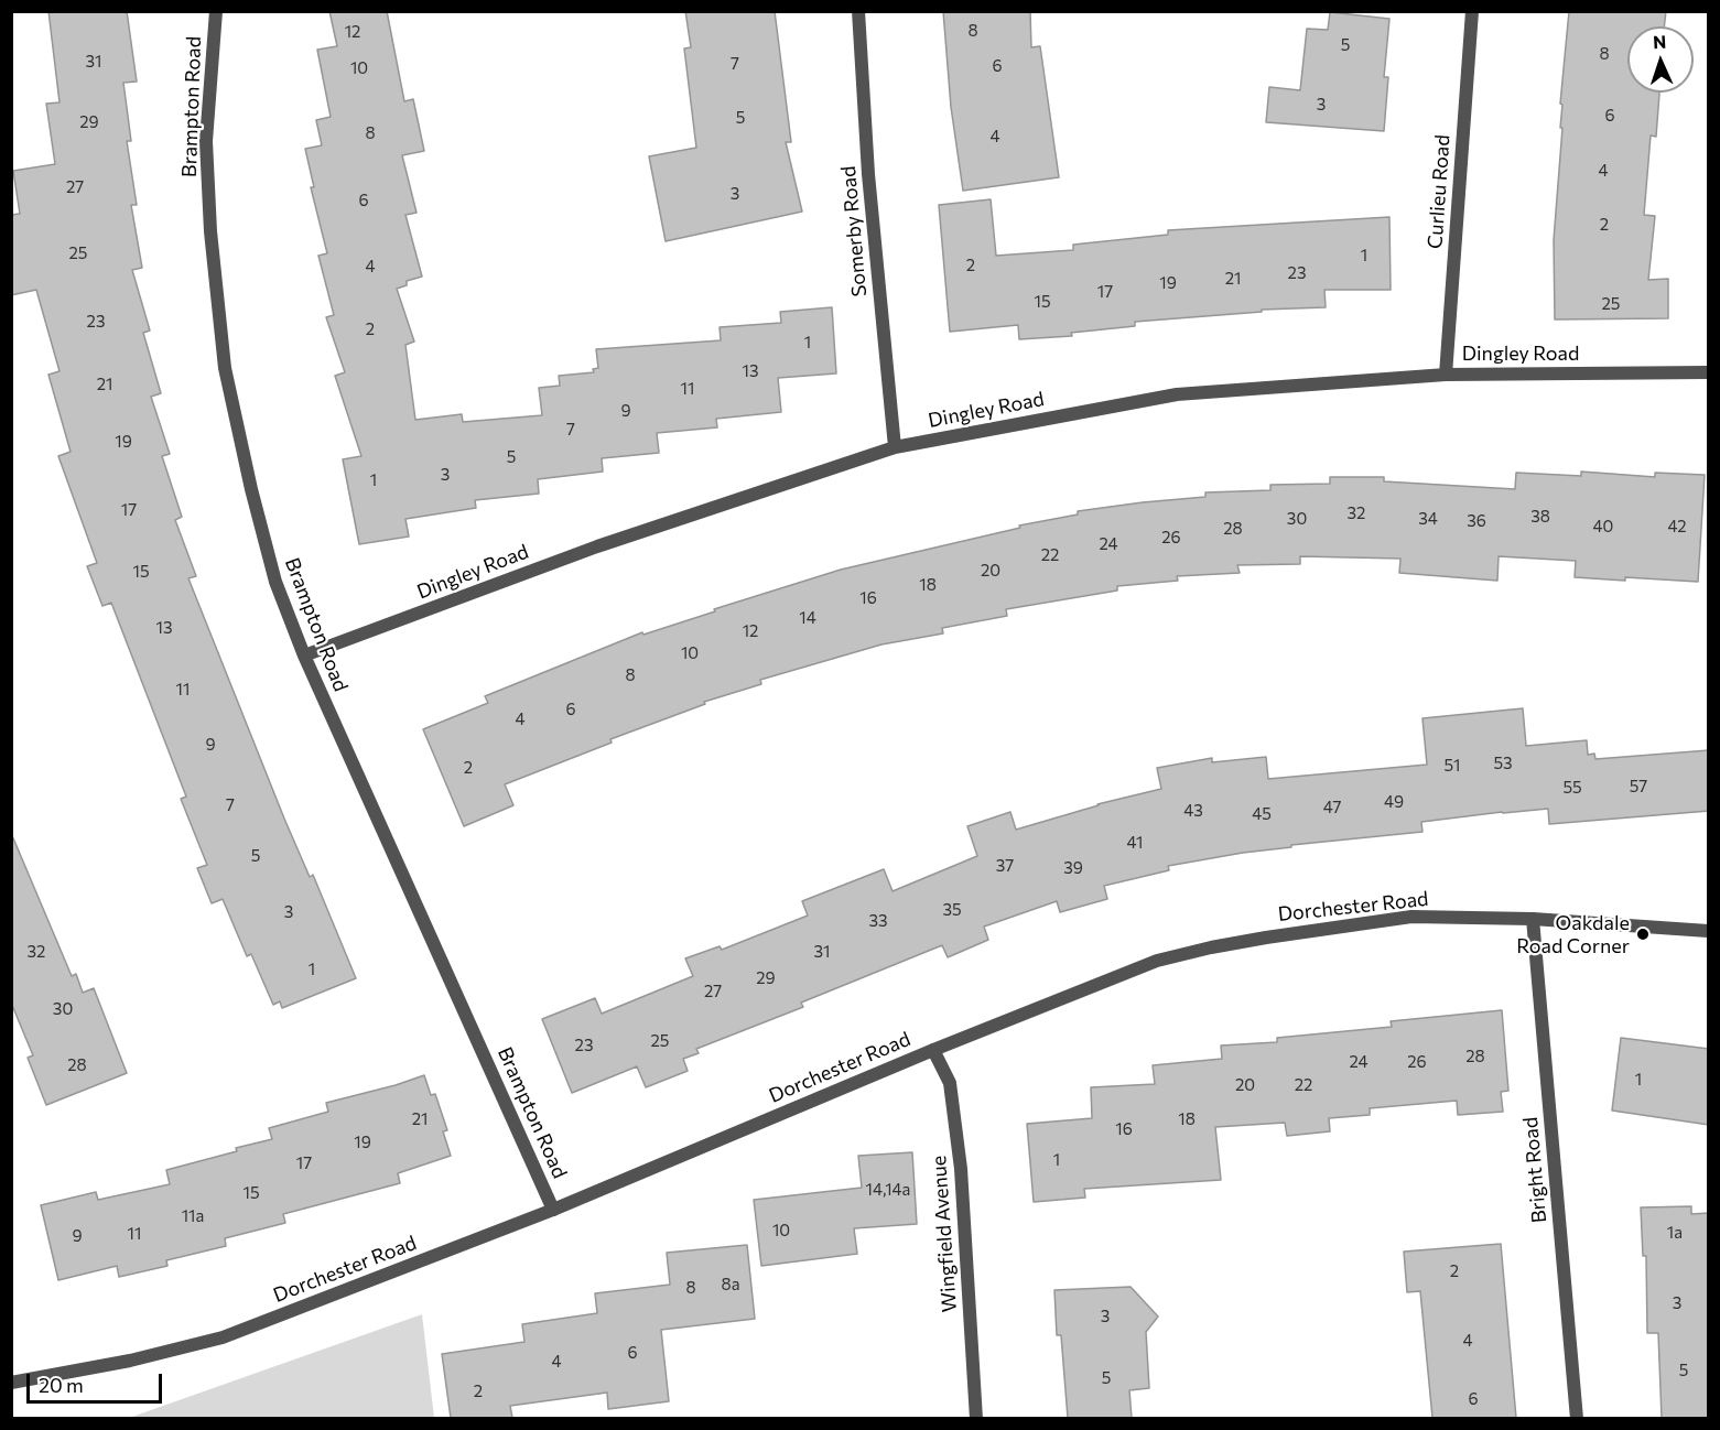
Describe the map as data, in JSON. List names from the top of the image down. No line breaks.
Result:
{"streets":{"street":["Brampton Road","Curlieu Road","Somerby Road","Dingley Road","Dorchester Road","Bright Road","Wingfield Avenue"]},"crossings":[["Brampton Road","Dingley Road"],["Brampton Road","Dorchester Road"],["Curlieu Road","Dingley Road"],["Somerby Road","Dingley Road"],["Dorchester Road","Bright Road"],["Dorchester Road","Wingfield Avenue"]],"places":["Oakdale Road Corner"],"house_numbers":["8","12","5","8","31","7","6","10","3","6","5","29","8","4","4","27","3","6","2","25","1","2","4","23","21","19","17","15","25","23","2","1","13","21","11","9","7","19","5","3","1","17","32","38","30","34","36","40","42","28","26","24","22","20","15","18","16","14","13","12","10","8","11","6","4","9","53","51","2","57","55","49","7","47","43","45","41","5","37","39","35","3","33","32","31","1","29","27","30","25","23","28","24","26","28","1","20","22","21","18","16","19","1","17","14,14a","15","11a","10","1a","11","9","2","8a","8","3","3","4","6","4","5","5","2","6"],"scale_bar":"20 m","north":"top"}
